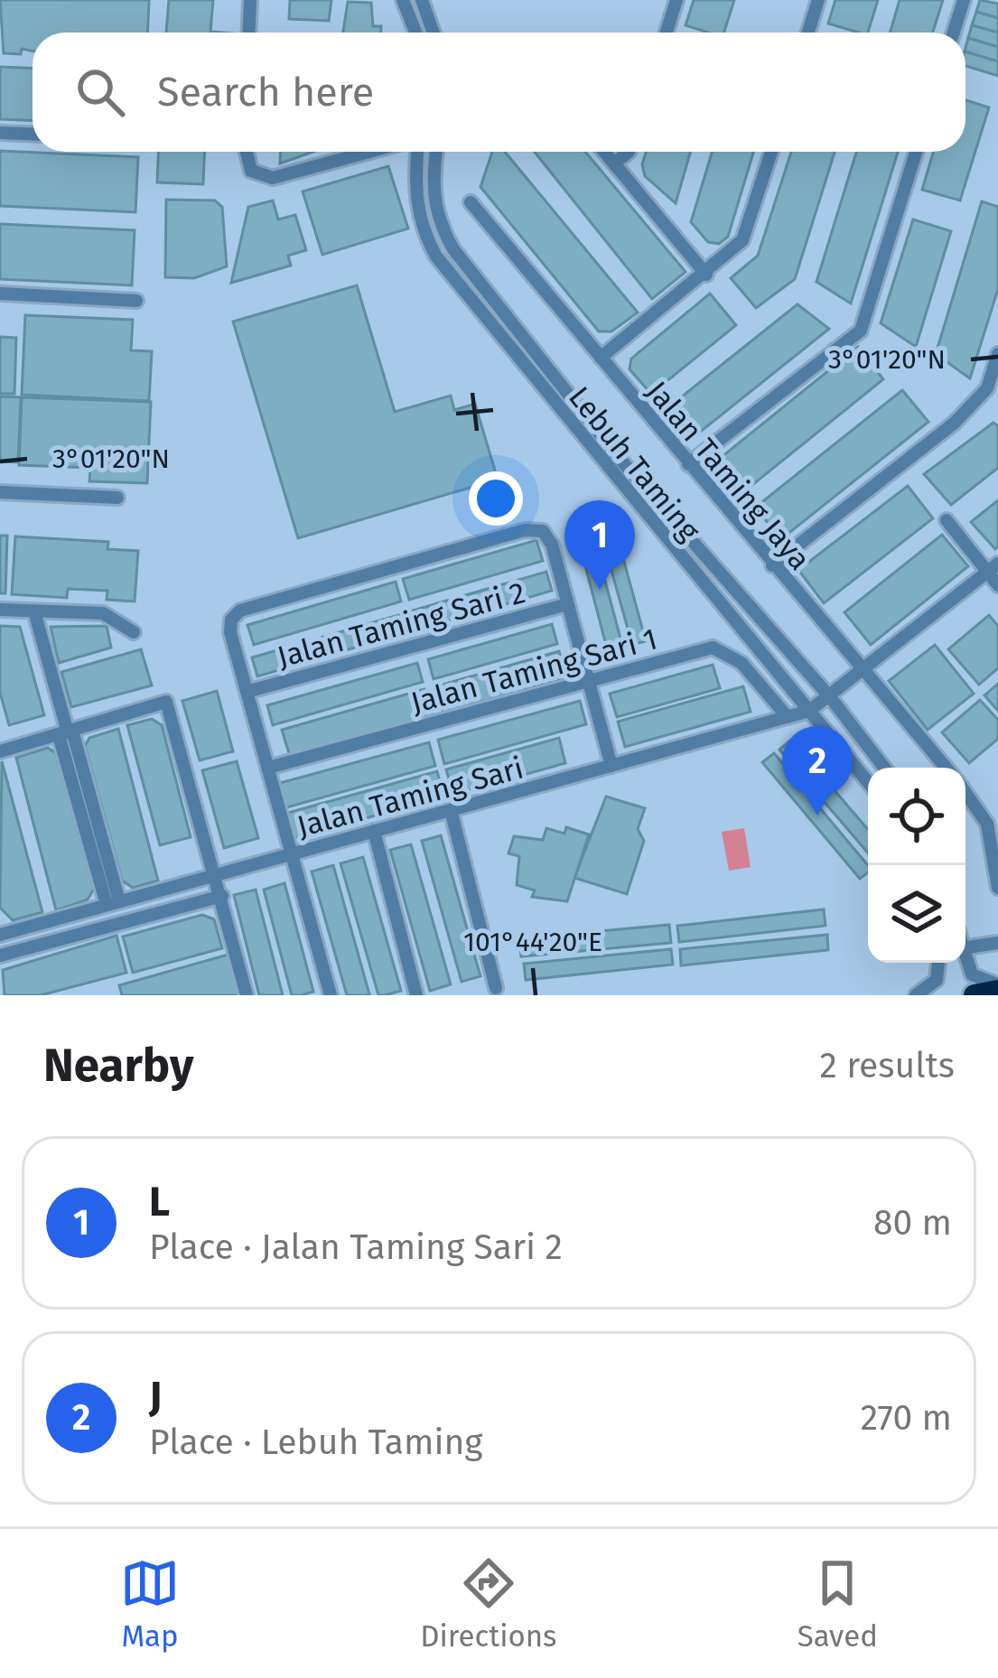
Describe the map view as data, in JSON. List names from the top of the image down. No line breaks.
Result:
{"streets":{"street":["Lebuh Taming","Jalan Taming Jaya","Jalan Taming Sari 2","Jalan Taming Sari 1","Jalan Taming Sari"]},"crossings":[["Lebuh Taming","Jalan Taming Sari"],["Jalan Taming Jaya","Jalan Taming Sari"],["Jalan Taming Sari 1","Jalan Taming Sari"]],"page":{"search":"Search here","pins":["1","2"],"heading":["Nearby","2 results"],"list":[{"mark":"1","name":"L","note":"Place · Jalan Taming Sari 2","value":"80 m"},{"mark":"2","name":"J","note":"Place · Lebuh Taming","value":"270 m"}],"nav":["Map","Directions","Saved"]},"coordinates":["3°01'20\"N","101°44'20\"E"]}
